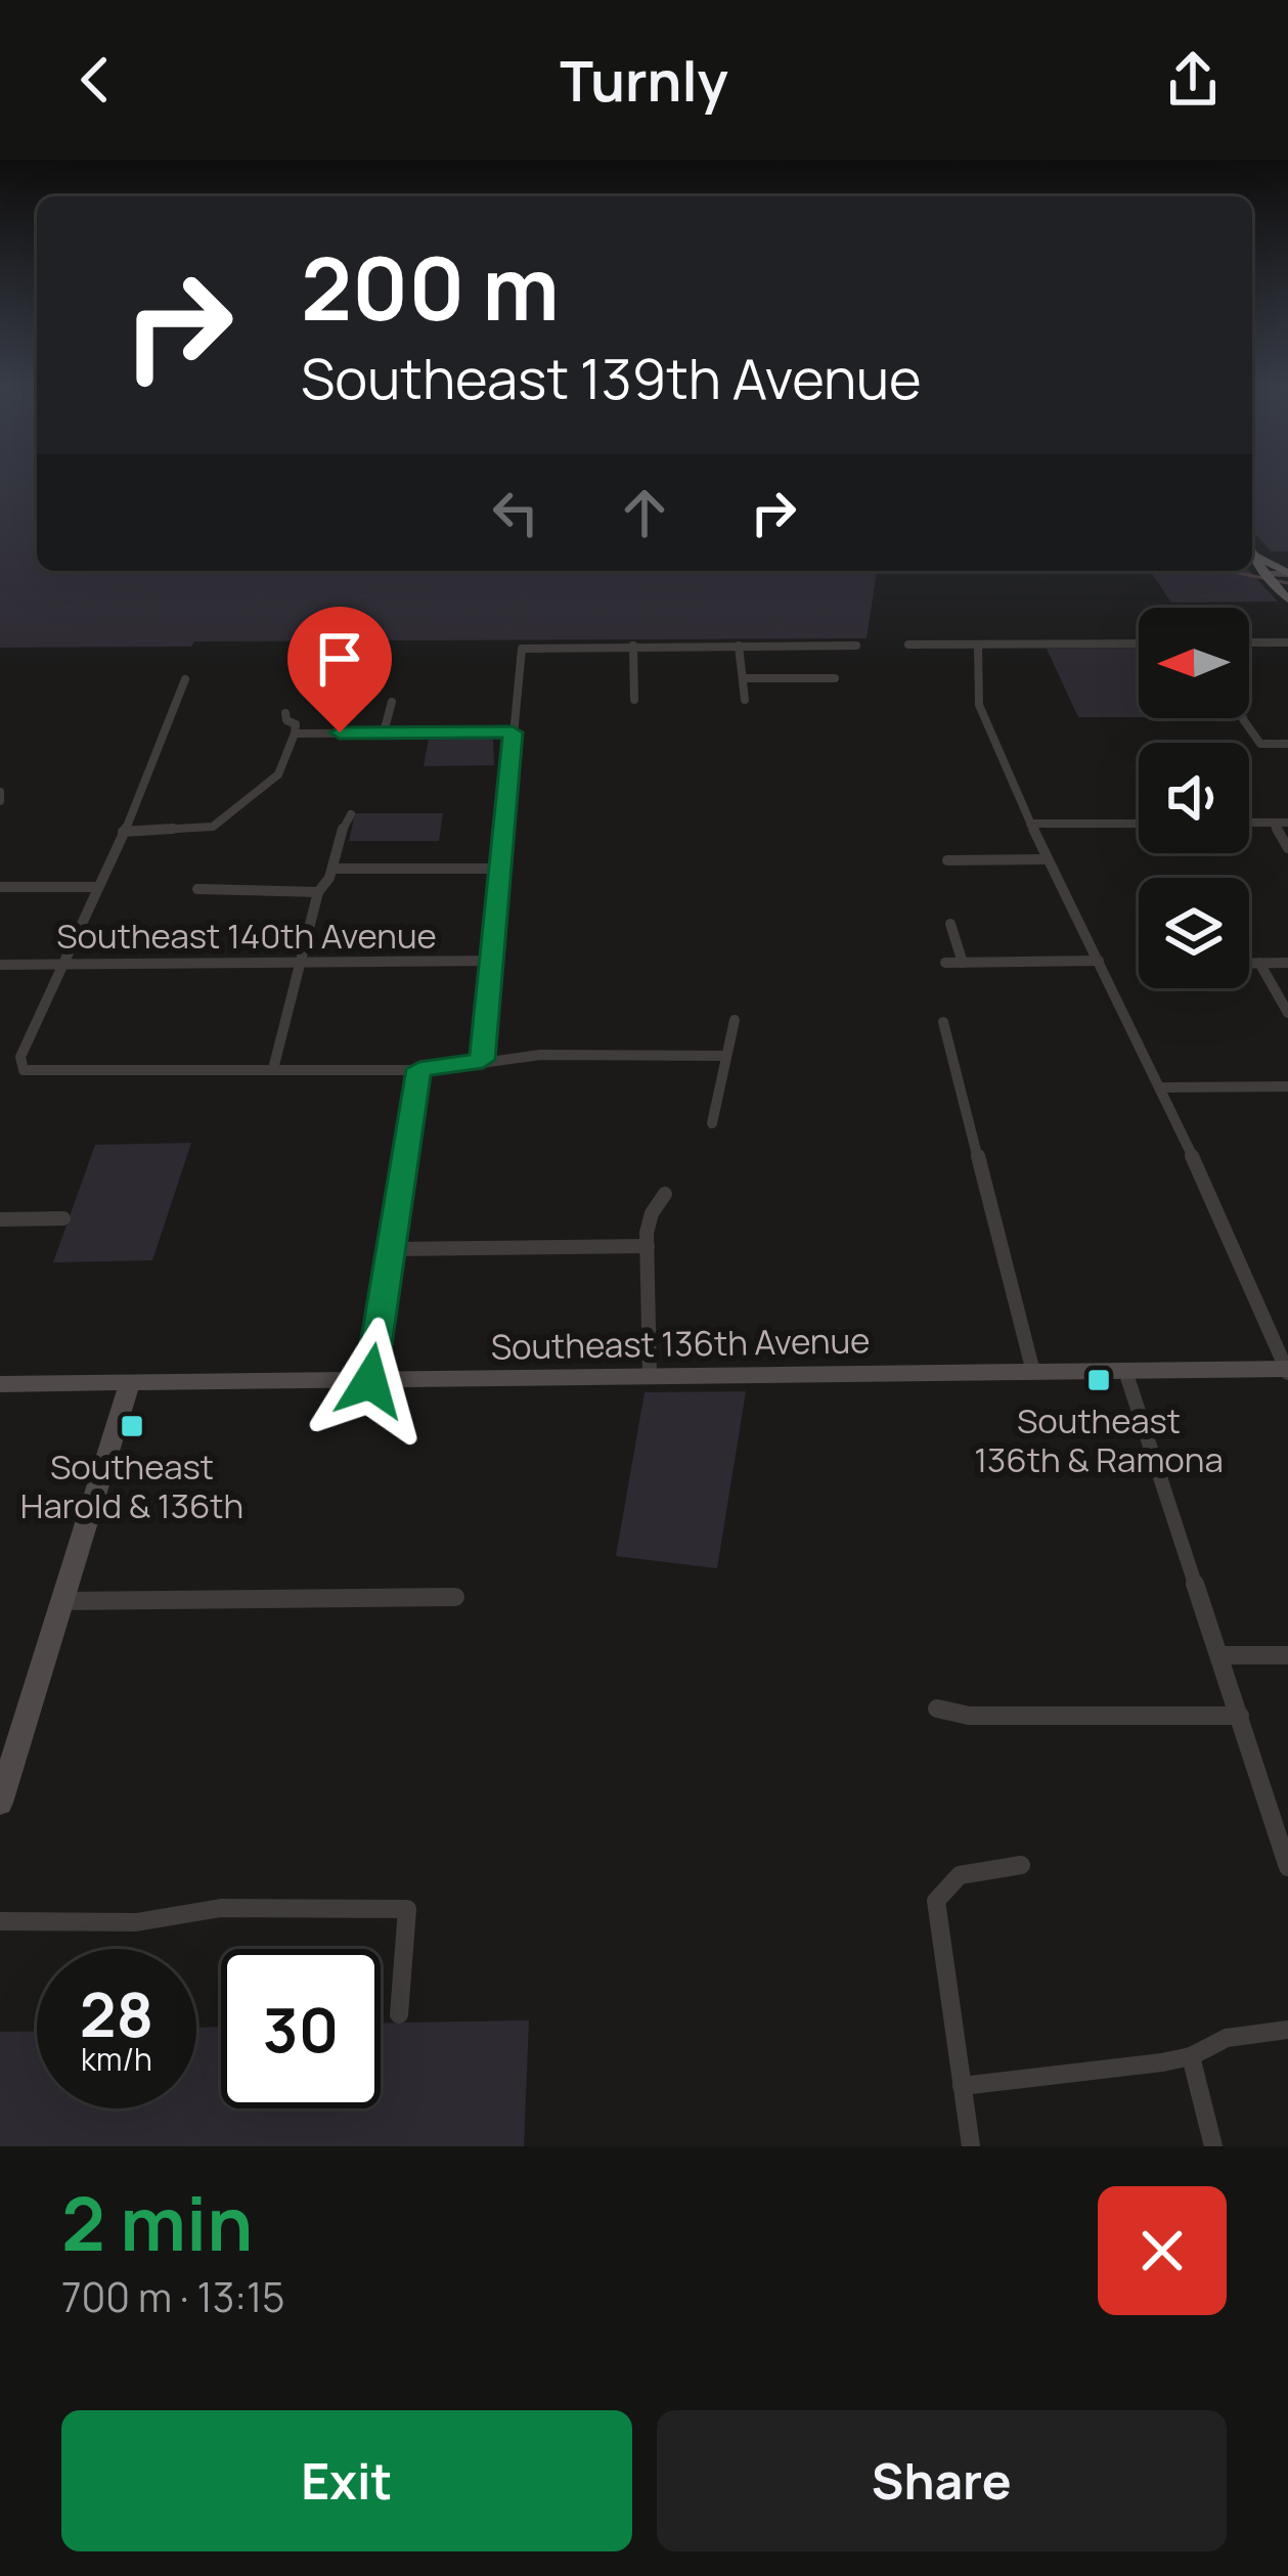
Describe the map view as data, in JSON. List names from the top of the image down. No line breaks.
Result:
{"streets":{"street":["Southeast 140th Avenue","Southeast 136th Avenue"]},"places":{"transit":["Southeast 136th & Ramona","Southeast Harold & 136th"]},"north":"left","page":{"header":"Turnly","turn":["200 m","Southeast 139th Avenue"],"speed":"28 km/h","limit":"30","heading":["2 min","700 m · 13:15"],"buttons":["Exit","Share"]}}
